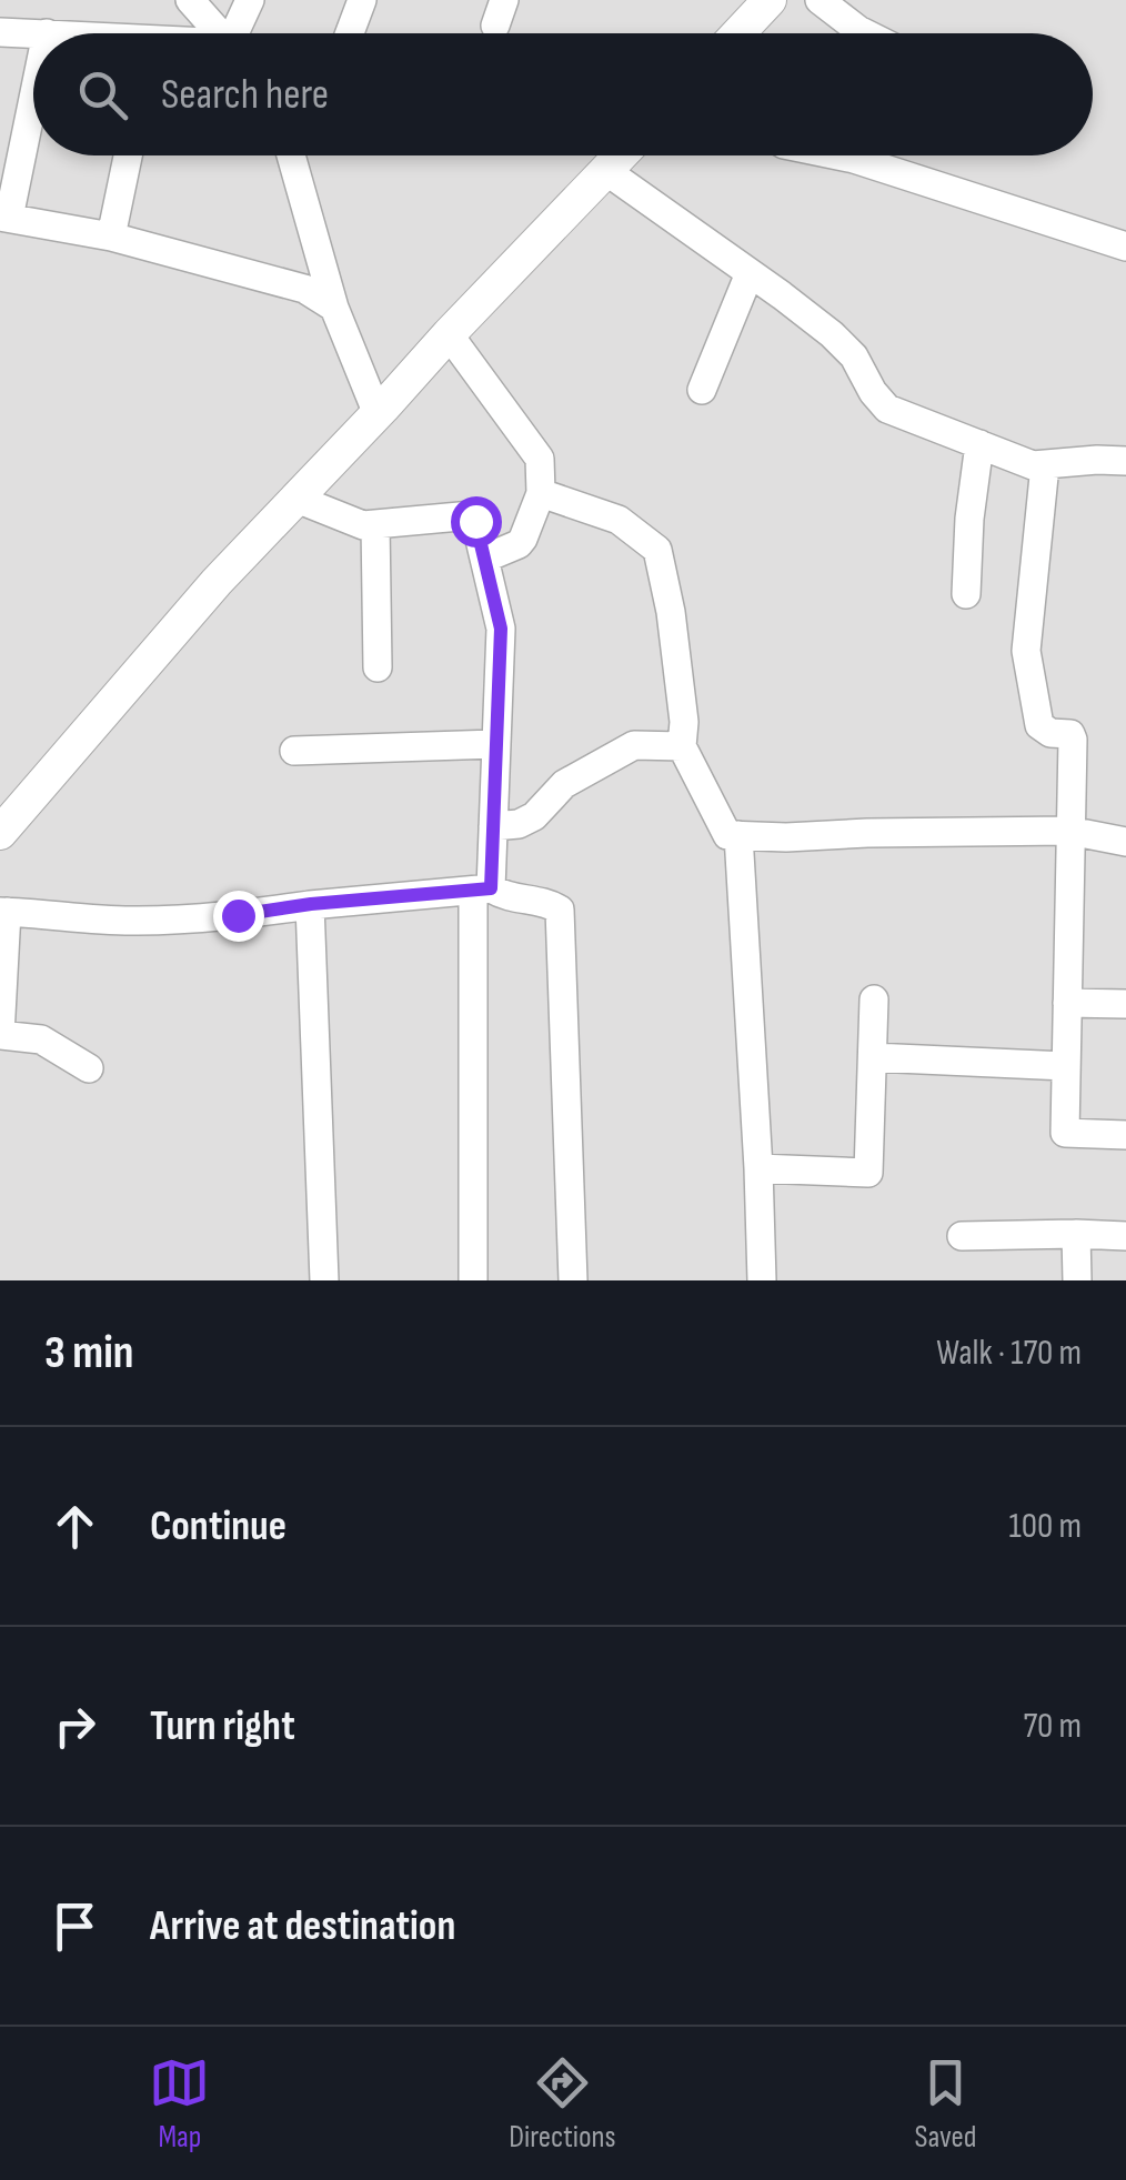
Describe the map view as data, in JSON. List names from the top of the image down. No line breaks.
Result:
{"page":{"search":"Search here","heading":["3 min","Walk · 170 m"],"list":[["Continue","100 m"],["Turn right","70 m"],"Arrive at destination"],"nav":["Map","Directions","Saved"]}}
